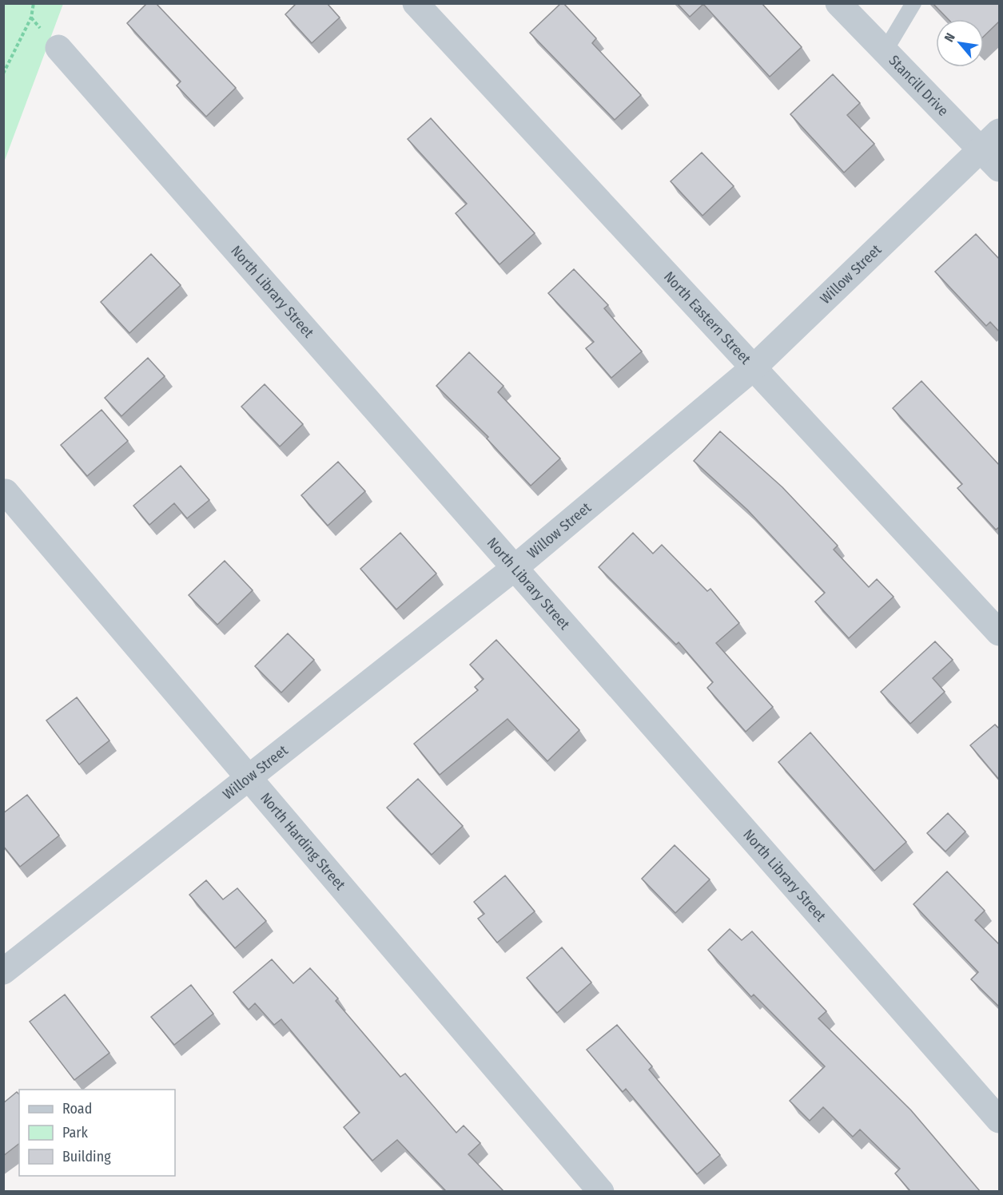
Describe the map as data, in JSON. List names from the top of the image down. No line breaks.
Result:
{"streets":{"street":["Stancill Drive","Willow Street","North Library Street","North Eastern Street","North Harding Street"]},"crossings":[["Stancill Drive","Willow Street"],["Willow Street","North Library Street"],["Willow Street","North Eastern Street"],["Willow Street","North Harding Street"]],"legend":["Road","Park","Building"],"north":"top left"}
